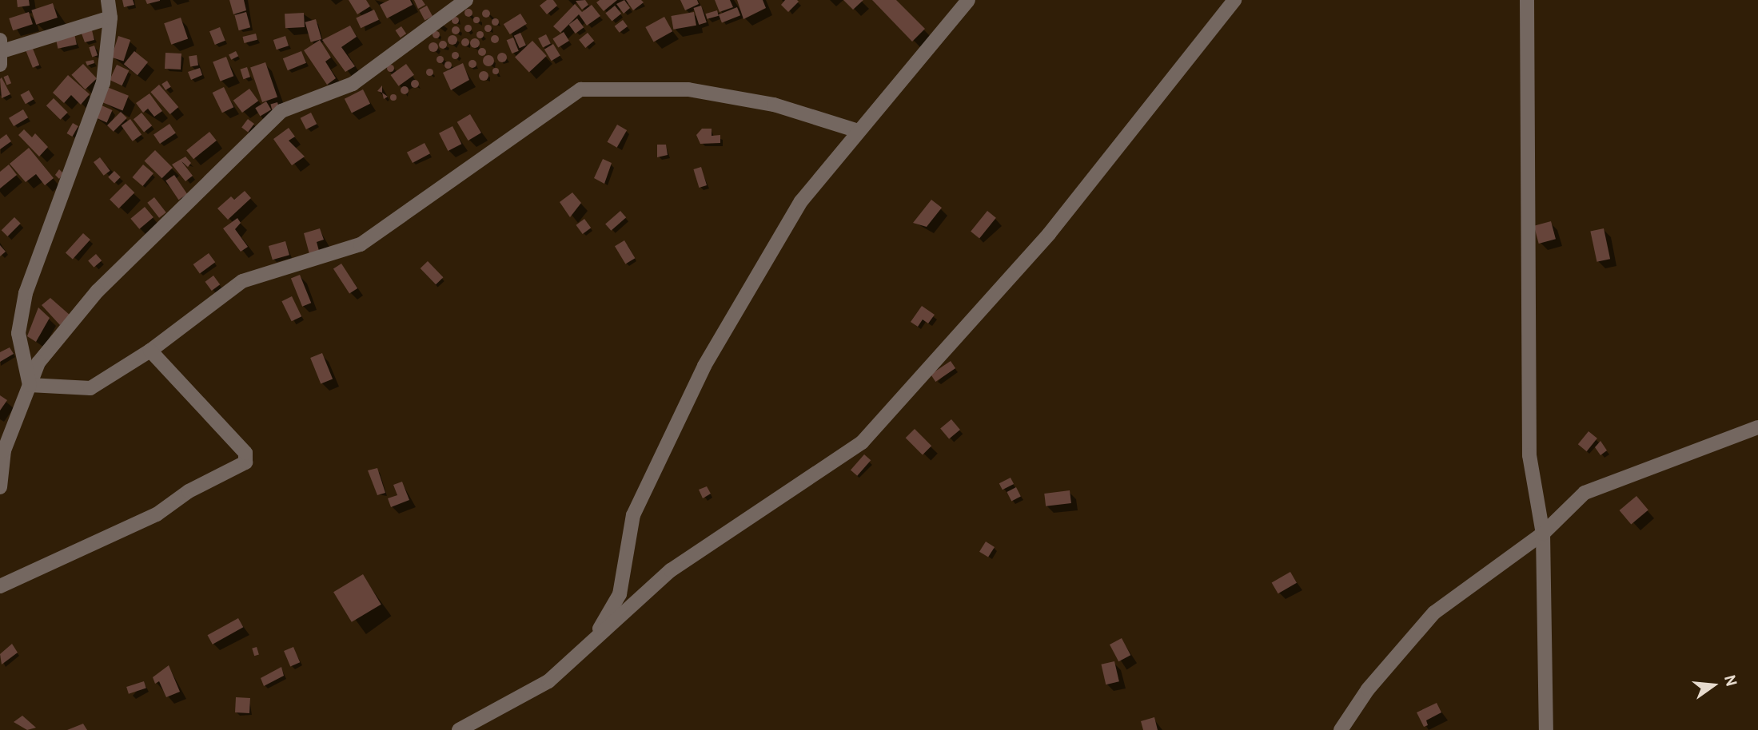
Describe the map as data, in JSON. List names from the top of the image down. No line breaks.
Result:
{"north":"right"}
